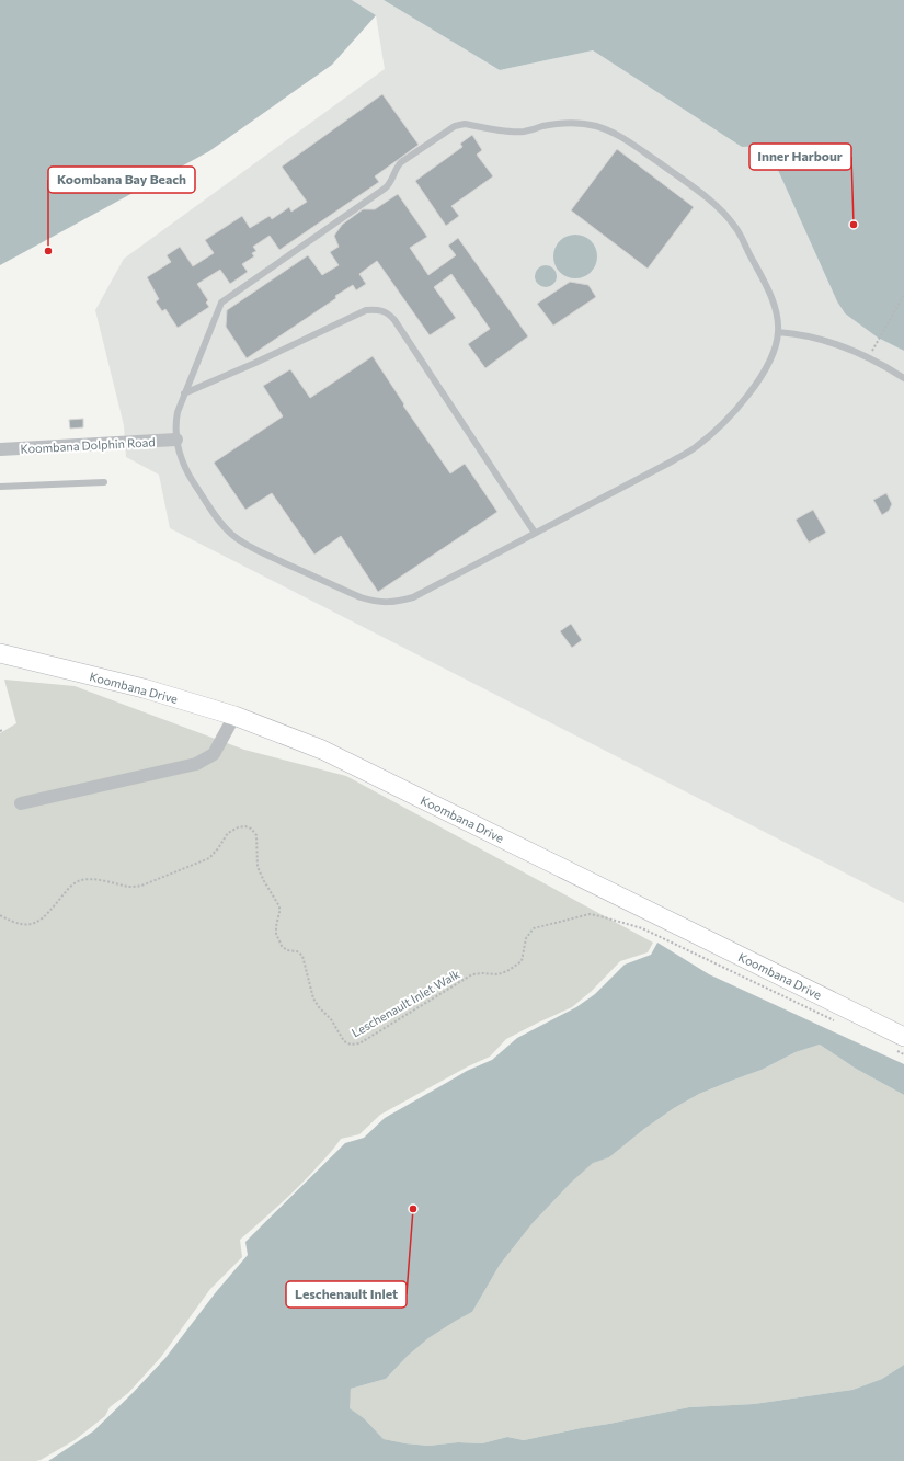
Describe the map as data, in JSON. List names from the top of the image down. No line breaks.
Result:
{"streets":{"main road":["Koombana Drive"],"street":["Koombana Dolphin Road"],"path":["Leschenault Inlet Walk"]},"places":["Inner Harbour","Koombana Bay Beach","Leschenault Inlet"]}
